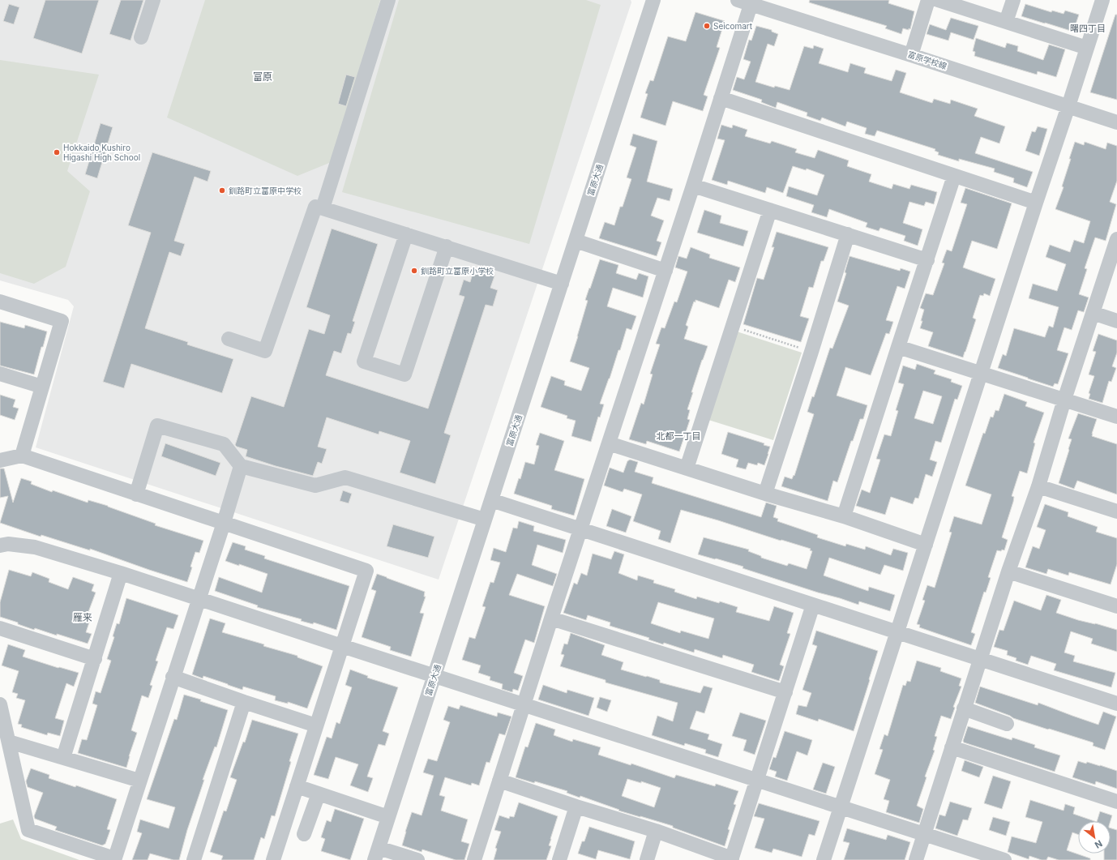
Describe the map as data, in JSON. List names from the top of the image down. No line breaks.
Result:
{"streets":{"street":["富原学校線","富原大通"]},"districts":["曙四丁目","富原","北都一丁目","雁来"],"places":["Seicomart","Hokkaido Kushiro Higashi High School","釧路町立富原中学校","釧路町立富原小学校"],"north":"bottom right"}
